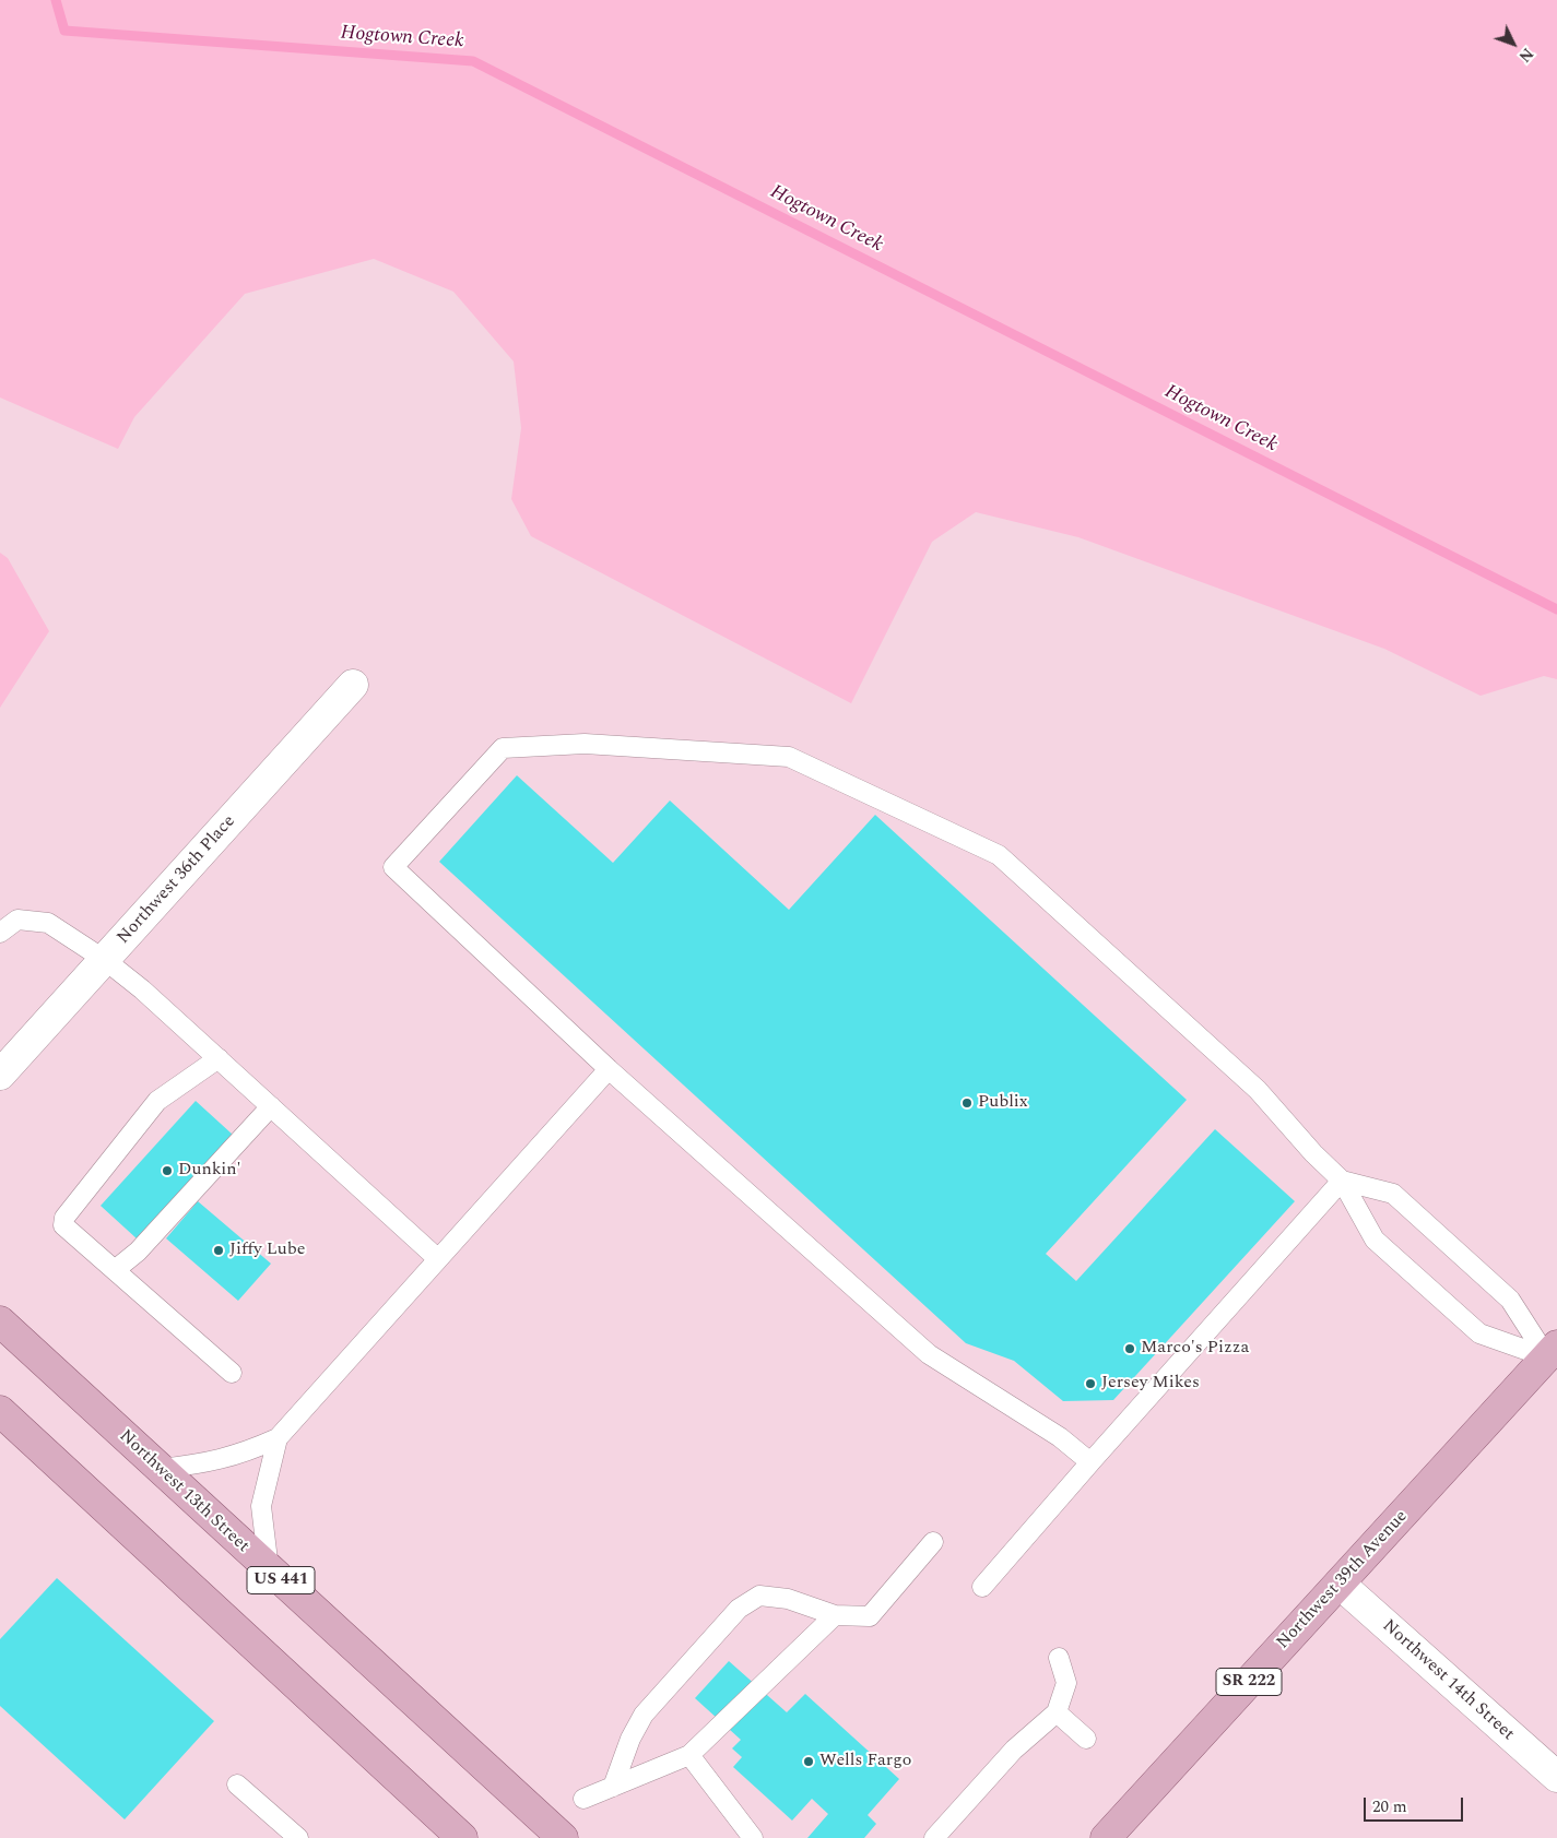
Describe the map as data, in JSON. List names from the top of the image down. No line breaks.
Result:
{"streets":{"main road":["Northwest 13th Street","US 441","Northwest 39th Avenue","SR 222"],"street":["Northwest 36th Place","Northwest 14th Street"]},"crossings":[["Northwest 39th Avenue","Northwest 14th Street"]],"water":["Hogtown Creek"],"places":["Publix","Dunkin'","Jiffy Lube","Marco's Pizza","Jersey Mikes","Wells Fargo"],"scale_bar":"20 m","north":"bottom right"}
